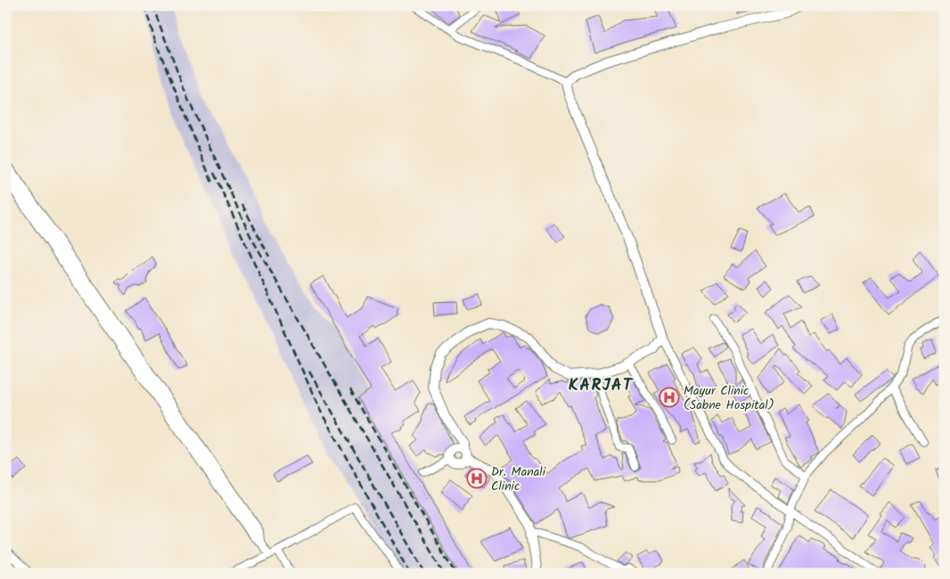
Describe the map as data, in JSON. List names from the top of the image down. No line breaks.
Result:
{"districts":["KARJAT"],"places":{"hospital":["Mayur Clinic (Sabne Hospital)","Dr. Manali Clinic"]}}
